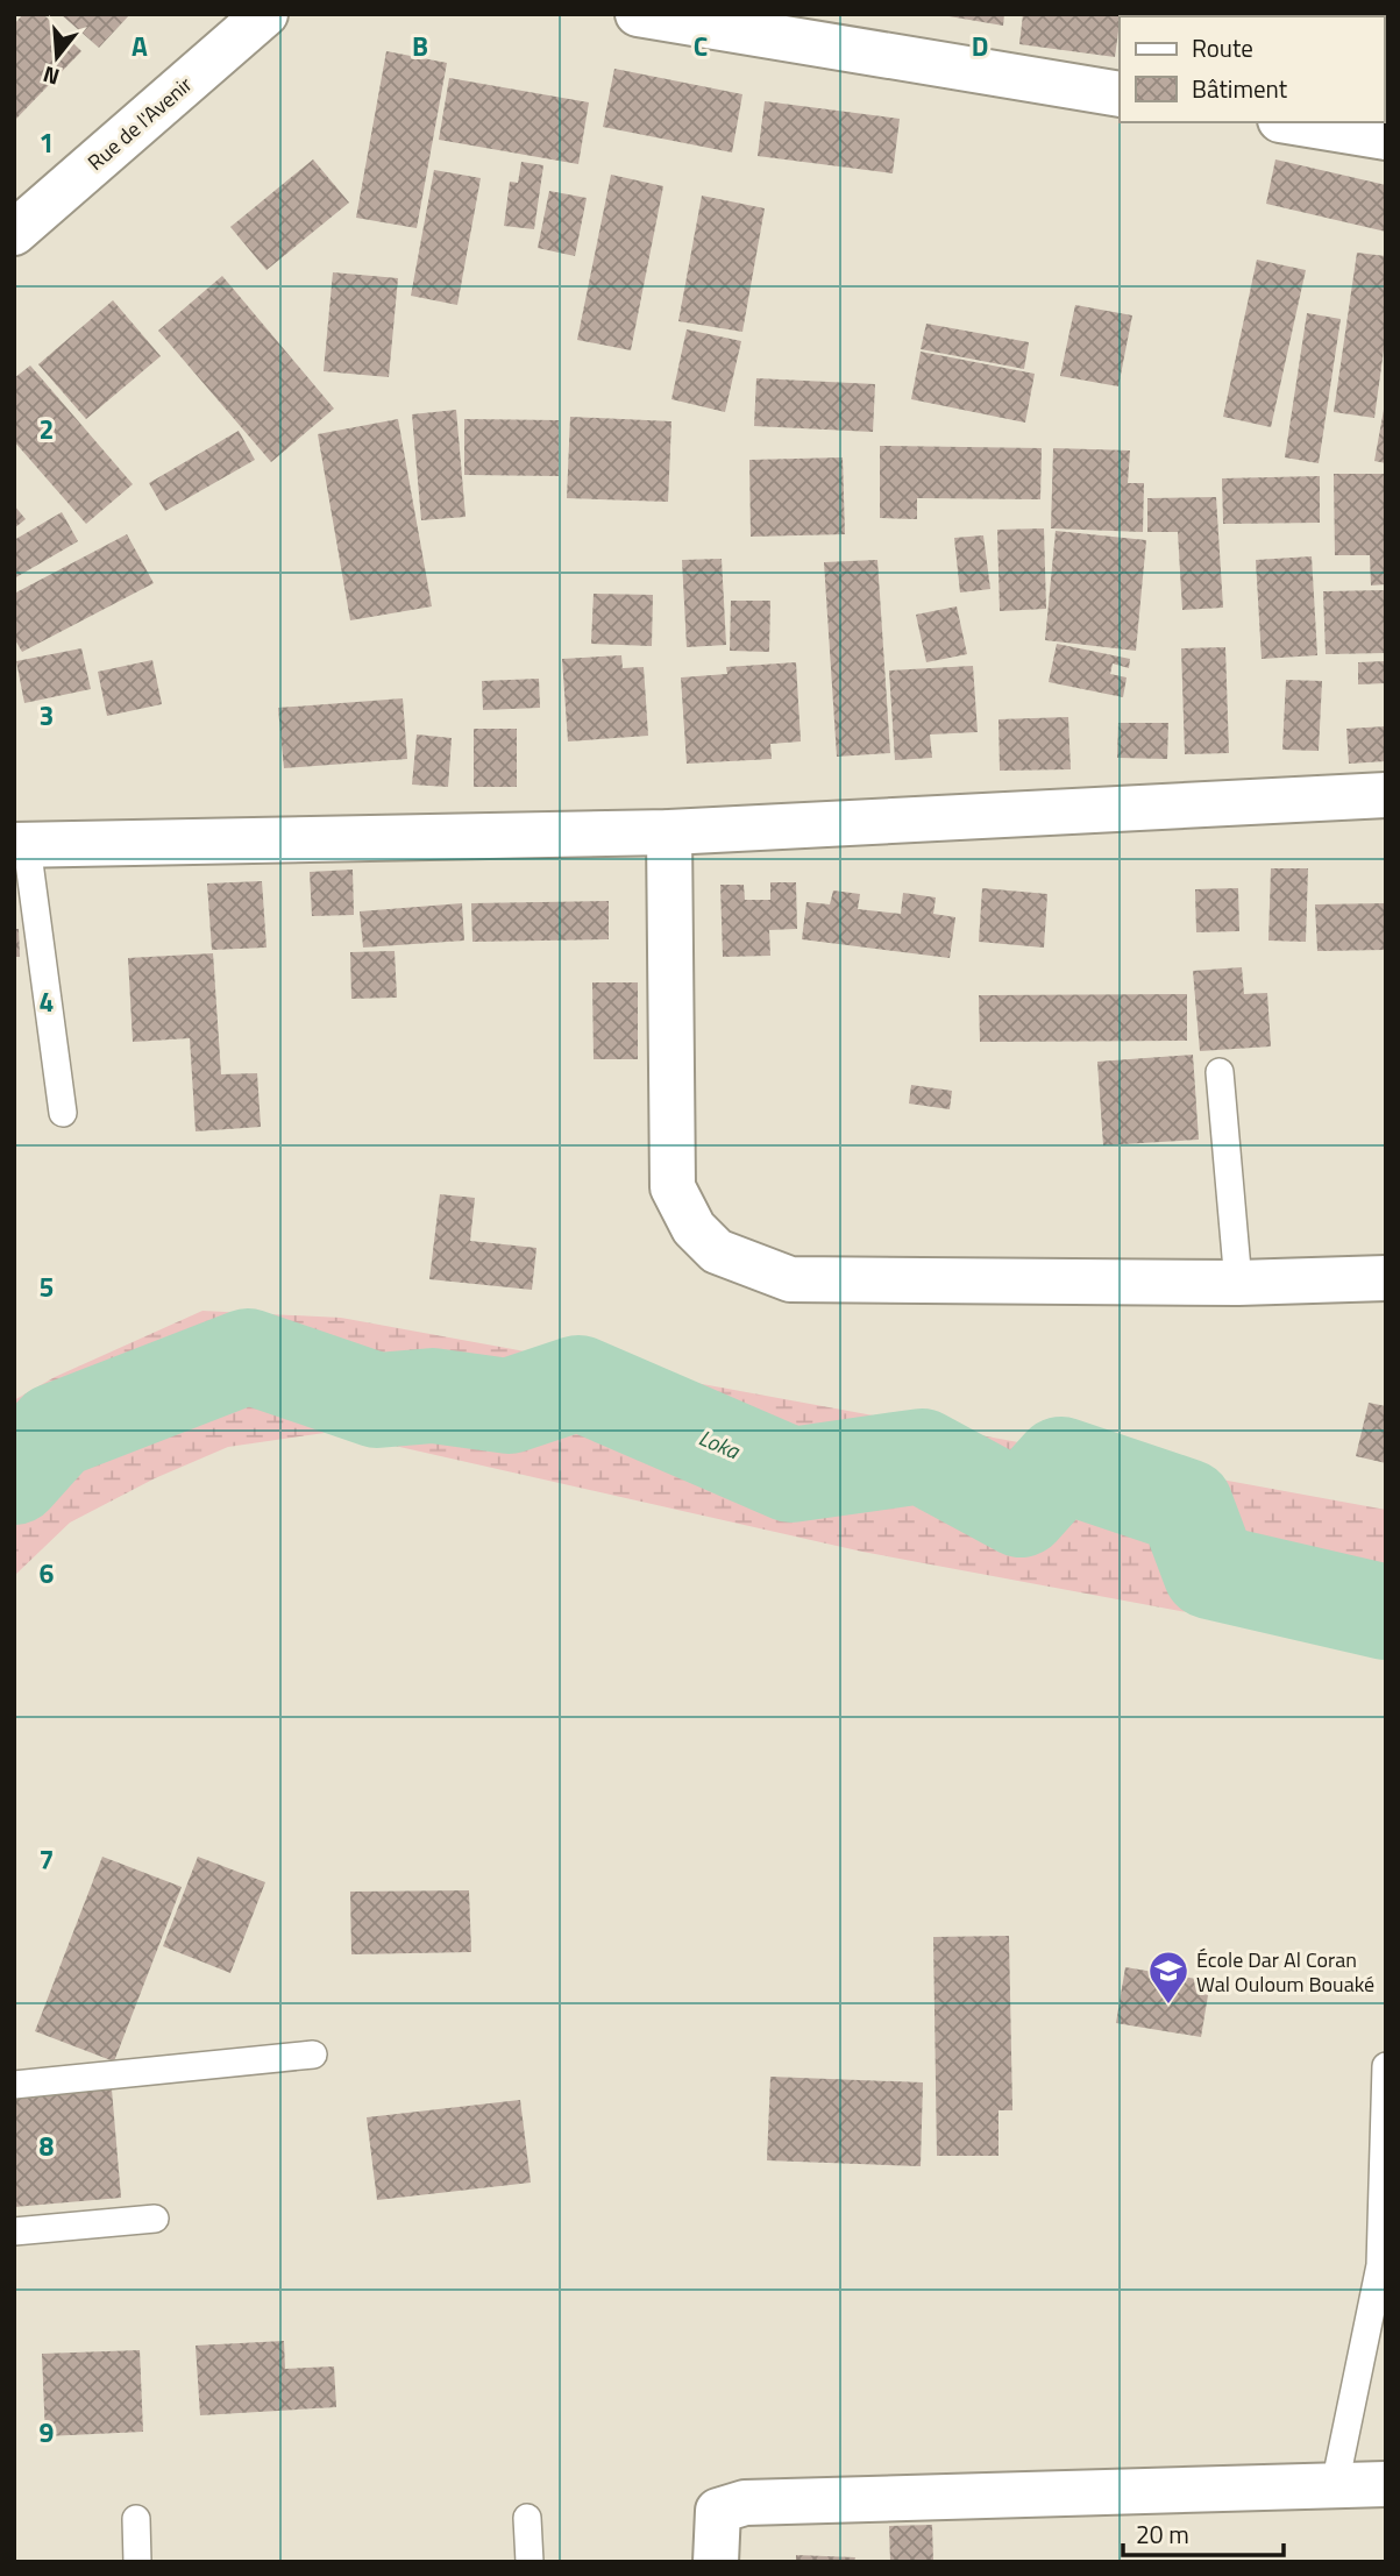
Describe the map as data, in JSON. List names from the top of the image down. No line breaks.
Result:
{"streets":{"street":["Rue de l'Avenir"]},"water":["Loka"],"places":{"school or university":["École Dar Al Coran Wal Ouloum Bouaké"]},"legend":["Route","Bâtiment"],"scale_bar":"20 m","north":"bottom","grid":{"columns":["A","B","C","D"],"rows":["1","2","3","4","5","6","7","8","9"]}}
